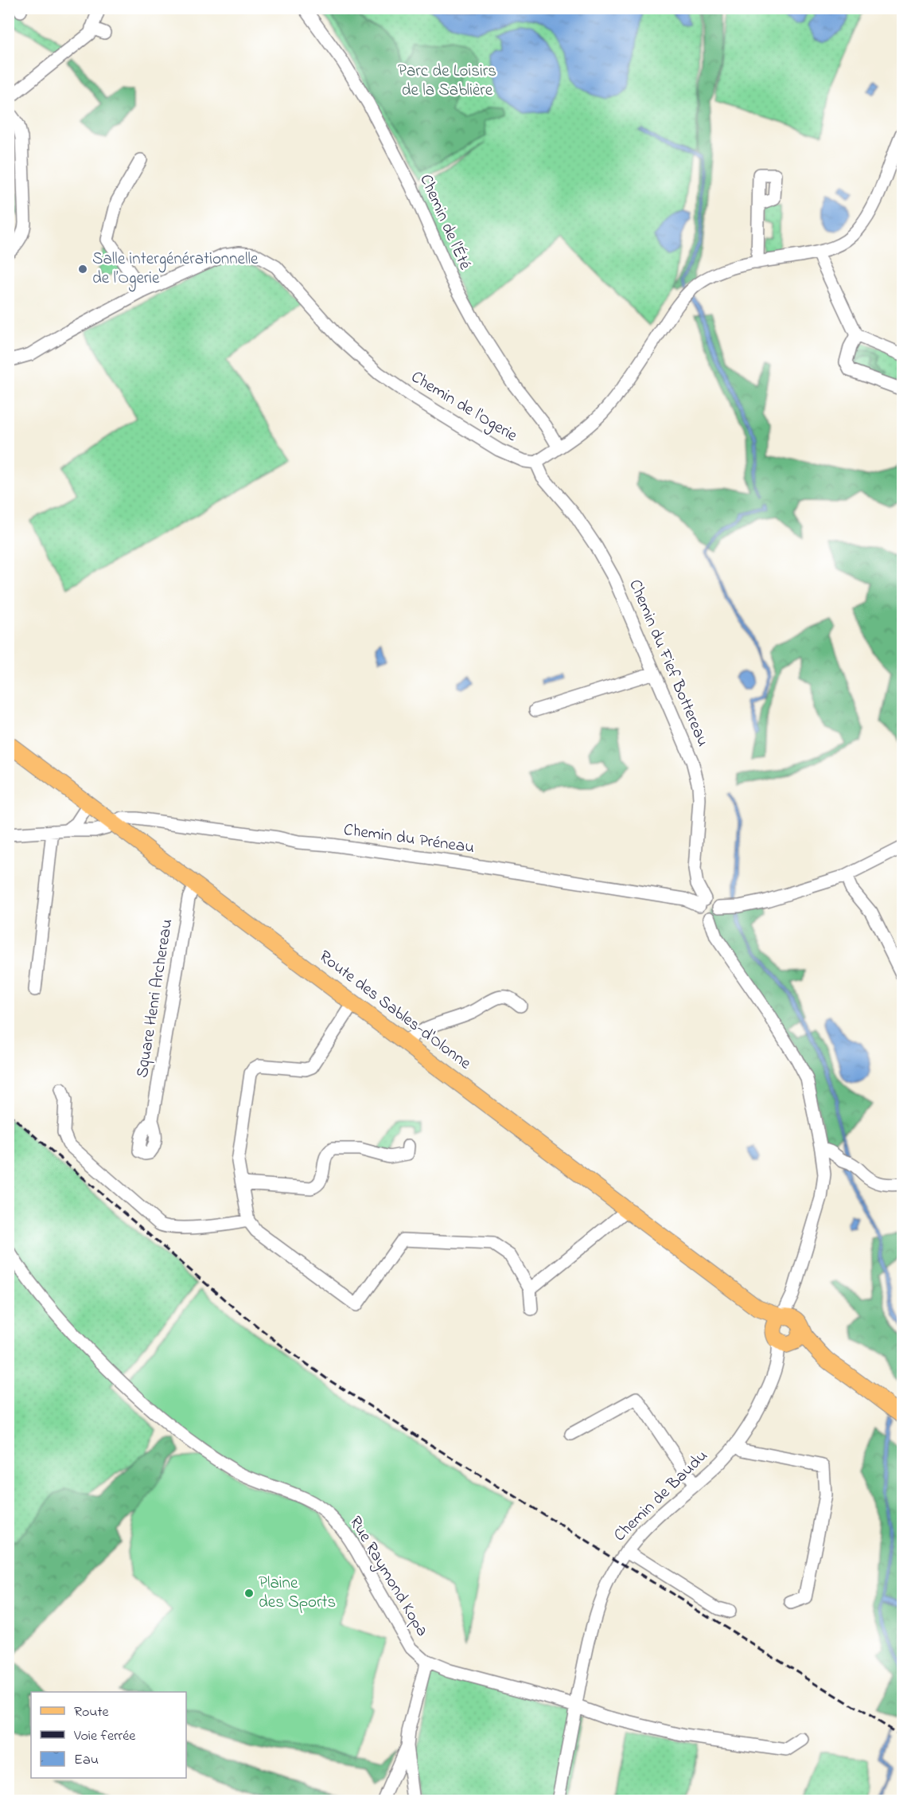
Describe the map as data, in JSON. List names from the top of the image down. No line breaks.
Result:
{"streets":{"main road":["Route des Sables-d'Olonne"],"street":["Chemin de l'Été","Chemin de l'Ogerie","Chemin du Fief Bottereau","Chemin du Préneau","Square Henri Archereau","Chemin de Baudu","Rue Raymond Kopa"]},"crossings":[["Chemin de l'Ogerie","Chemin du Fief Bottereau"],["Chemin du Fief Bottereau","Chemin du Préneau"],["Chemin du Préneau","Route des Sables-d'Olonne"],["Square Henri Archereau","Route des Sables-d'Olonne"],["Route des Sables-d'Olonne","Chemin de Baudu"],["Chemin de Baudu","Rue Raymond Kopa"]],"parks":["Parc de Loisirs de la Sablière"],"places":["Salle intergénérationnelle de l’Ogerie","Plaine des Sports"],"legend":["Route","Voie ferrée","Eau"]}
